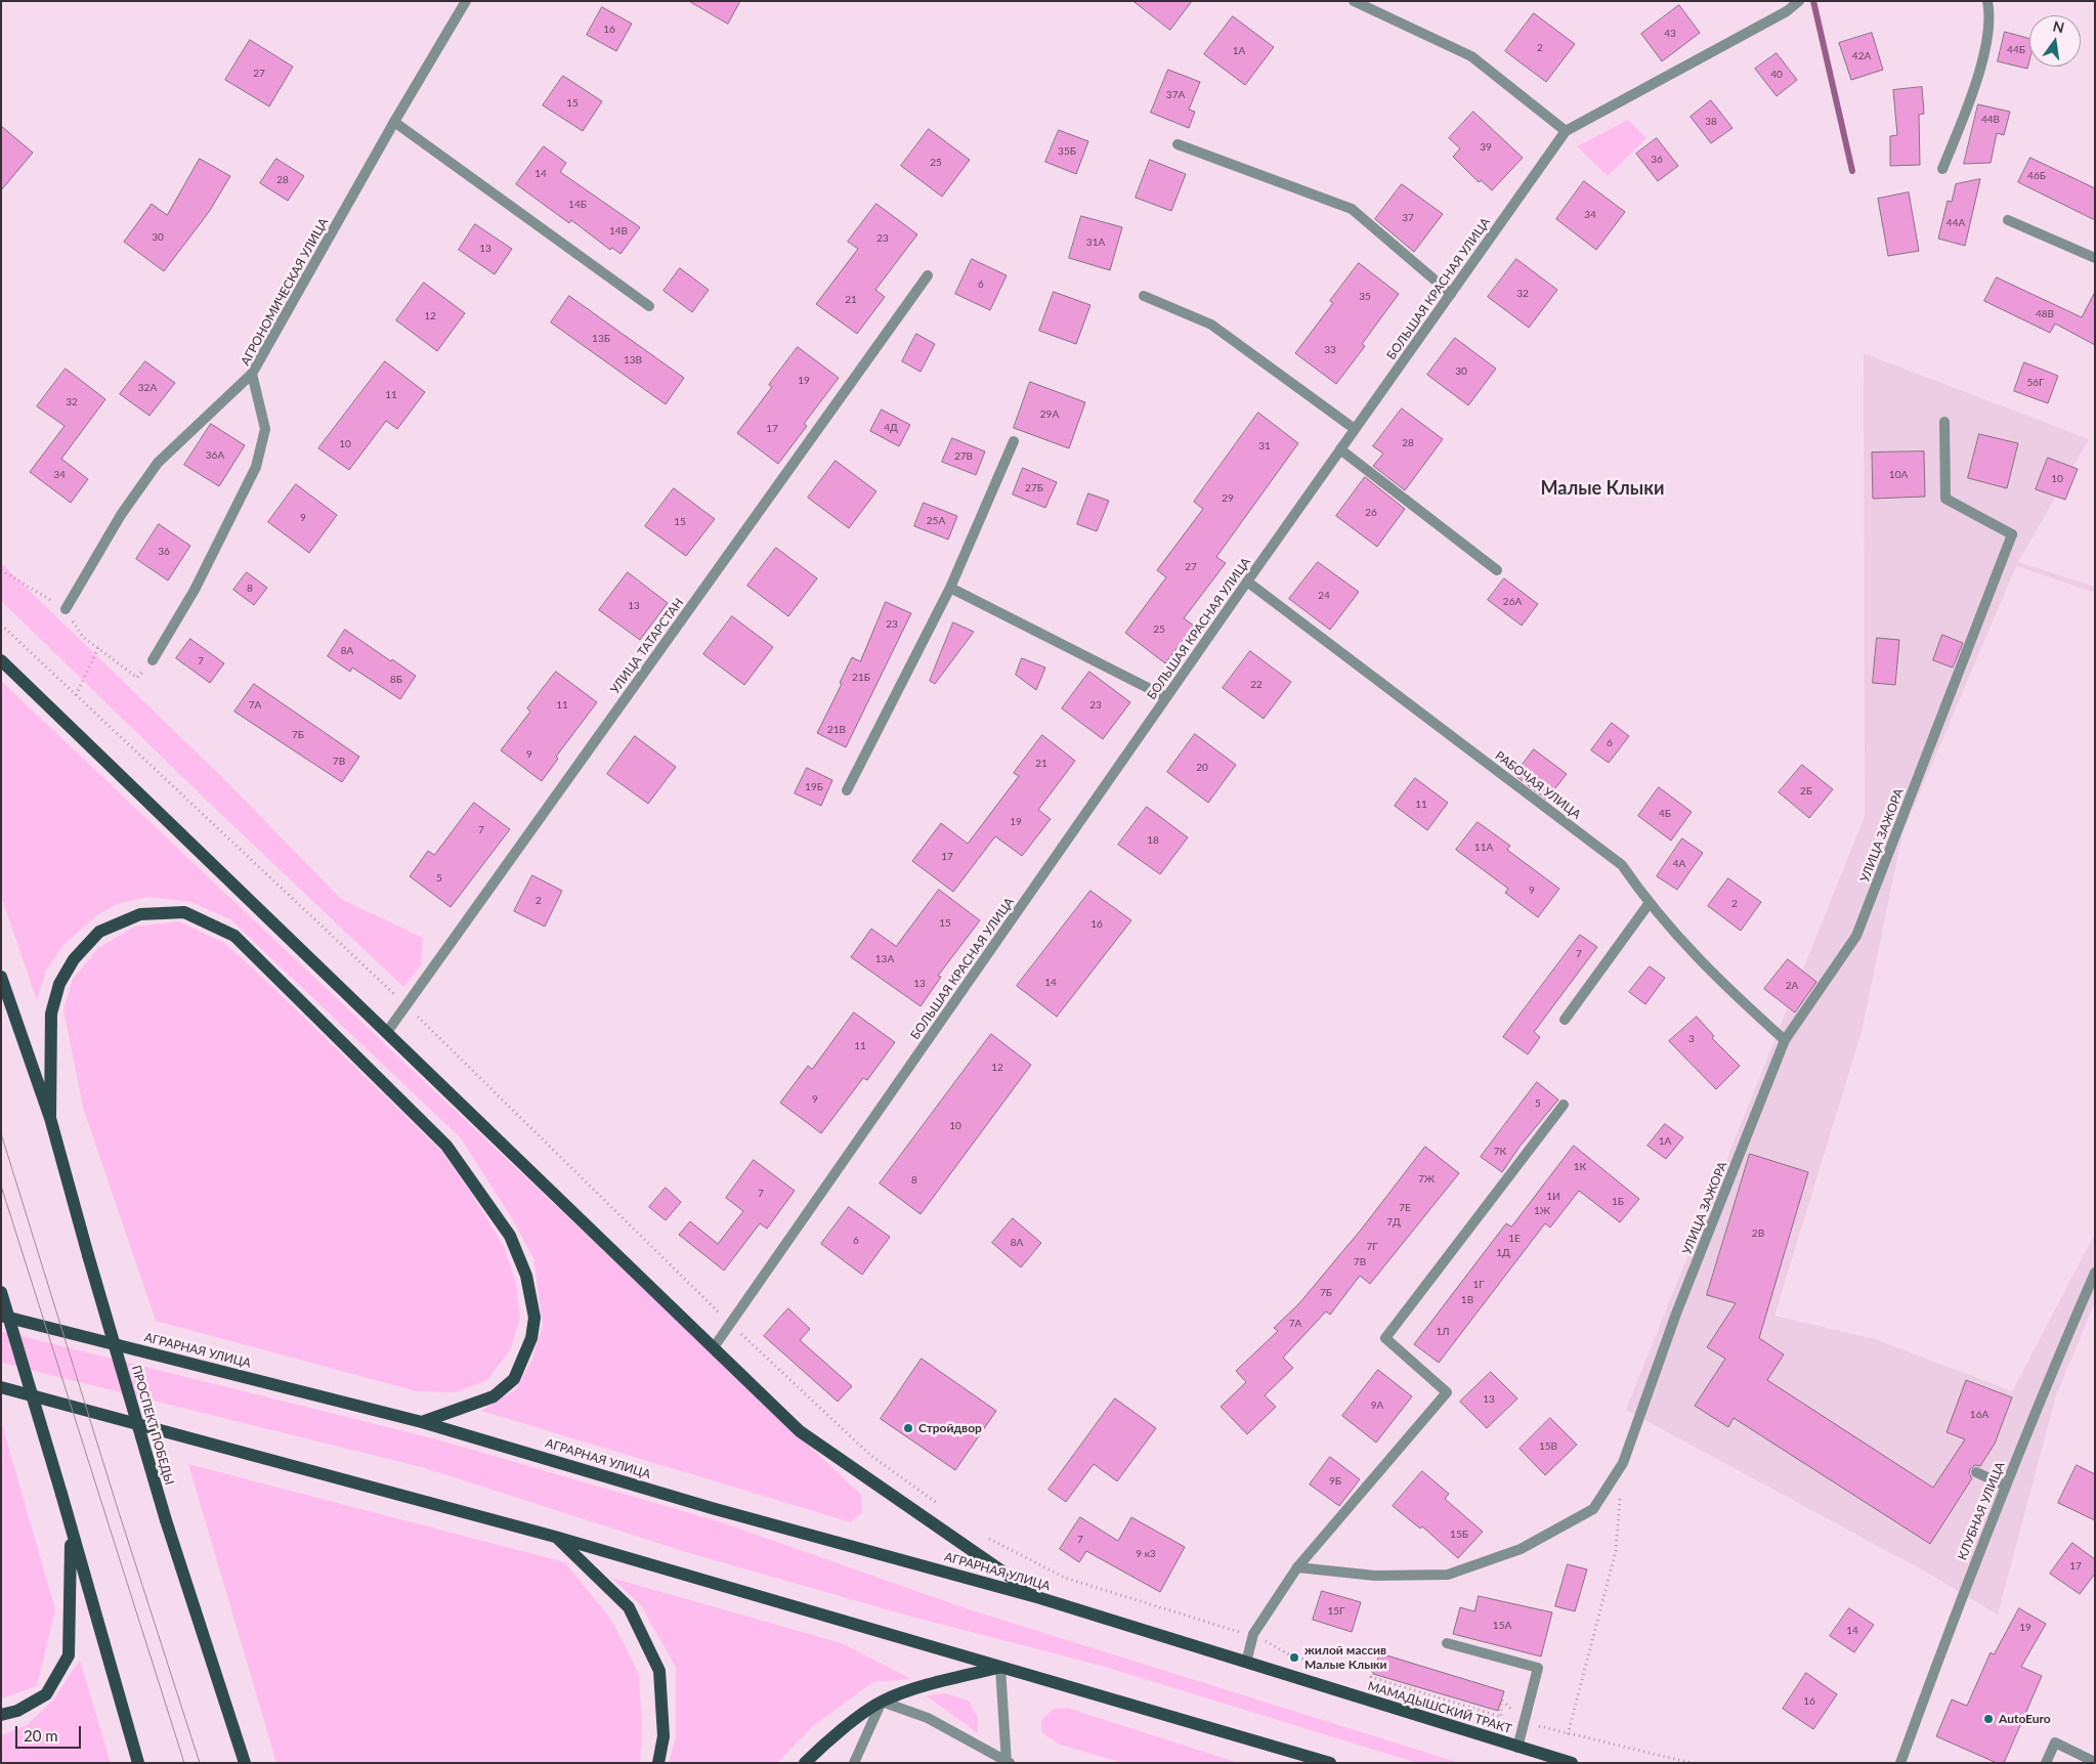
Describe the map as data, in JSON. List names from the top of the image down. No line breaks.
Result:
{"streets":{"main road":["АГРАРНАЯ УЛИЦА","ПРОСПЕКТ ПОБЕДЫ","МАМАДЫШСКИЙ ТРАКТ"],"street":["БОЛЬШАЯ КРАСНАЯ УЛИЦА","АГРОНОМИЧЕСКАЯ УЛИЦА","УЛИЦА ТАТАРСТАН","РАБОЧАЯ УЛИЦА","УЛИЦА ЗАЖОРА","КЛУБНАЯ УЛИЦА"]},"crossings":[["БОЛЬШАЯ КРАСНАЯ УЛИЦА","РАБОЧАЯ УЛИЦА"],["РАБОЧАЯ УЛИЦА","УЛИЦА ЗАЖОРА"],["АГРАРНАЯ УЛИЦА","МАМАДЫШСКИЙ ТРАКТ"]],"districts":["Малые Клыки"],"places":["Стройдвор","жилой массив Малые Клыки","AutoEuro"],"house_numbers":["16","43","2","44Б","1А","42А","27","40","37А","15","44В","38","39","35Б","36","25","14","46Б","28","14Б","34","37","44А","14В","30","23","31А","13","6","32","35","21","48В","12","13Б","33","13В","30","19","56Г","32А","11","32","29А","4Д","17","28","10","31","36А","27В","34","10А","10","27Б","29","26","9","25А","15","36","27","8","24","26А","13","23","25","8А","7","21Б","8Б","22","7А","11","23","21В","7Б","6","9","7В","21","20","19Б","2Б","11","4Б","19","7","18","11А","17","4А","5","9","2","2","15","16","7","13А","14","13","2А","3","11","12","9","5","10","1А","7К","1К","7Ж","8","7","1И","1Б","7Е","1Ж","7Д","2В","1Е","6","8А","7Г","1Д","7В","1Г","7Б","1В","7А","1Л","13","9А","16А","15В","9Б","15Б","7","9 к3","17","15Г","15А","19","14","16"],"scale_bar":"20 m","north":"top"}
